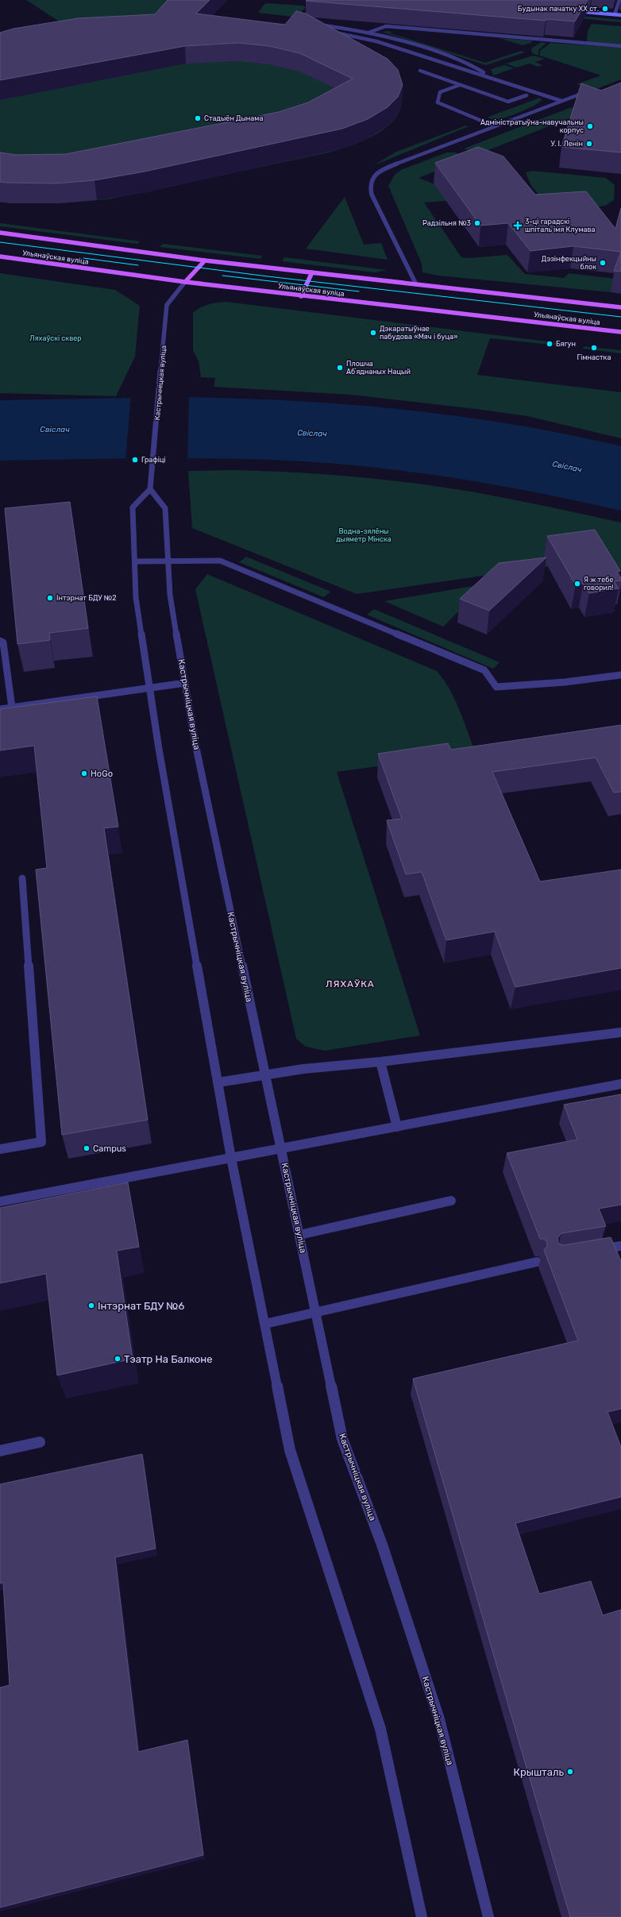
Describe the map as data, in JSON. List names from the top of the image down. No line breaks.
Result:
{"streets":{"main road":["Ульянаўская вуліца"],"street":["Кастрычніцкая вуліца"]},"crossings":[["Ульянаўская вуліца","Кастрычніцкая вуліца"]],"districts":["ЛЯХАЎКА"],"water":["Свіслач"],"parks":["Ляхаўскі сквер","Водна-зялёны дыяметр Мінска"],"places":{"other":["Будынак пачатку XX ст.","Стадыён Дынама","Адміністратыўна-навучальны корпус","У. І. Ленін","Радзільня №3","Дэзінфекцыйны блок","Дэкаратыўнае пабудова «Мяч і буца»","Бягун","Гімнастка","Плошча Абʼяднаных Нацый","Графіці","Я ж тебе говорил!","Інтэрнат БДУ №2","HoGo","Campus","Інтэрнат БДУ №6","Тэатр На Балконе","Крышталь"],"health":["3-ці гарадскі шпіталь імя Клумава"]}}
